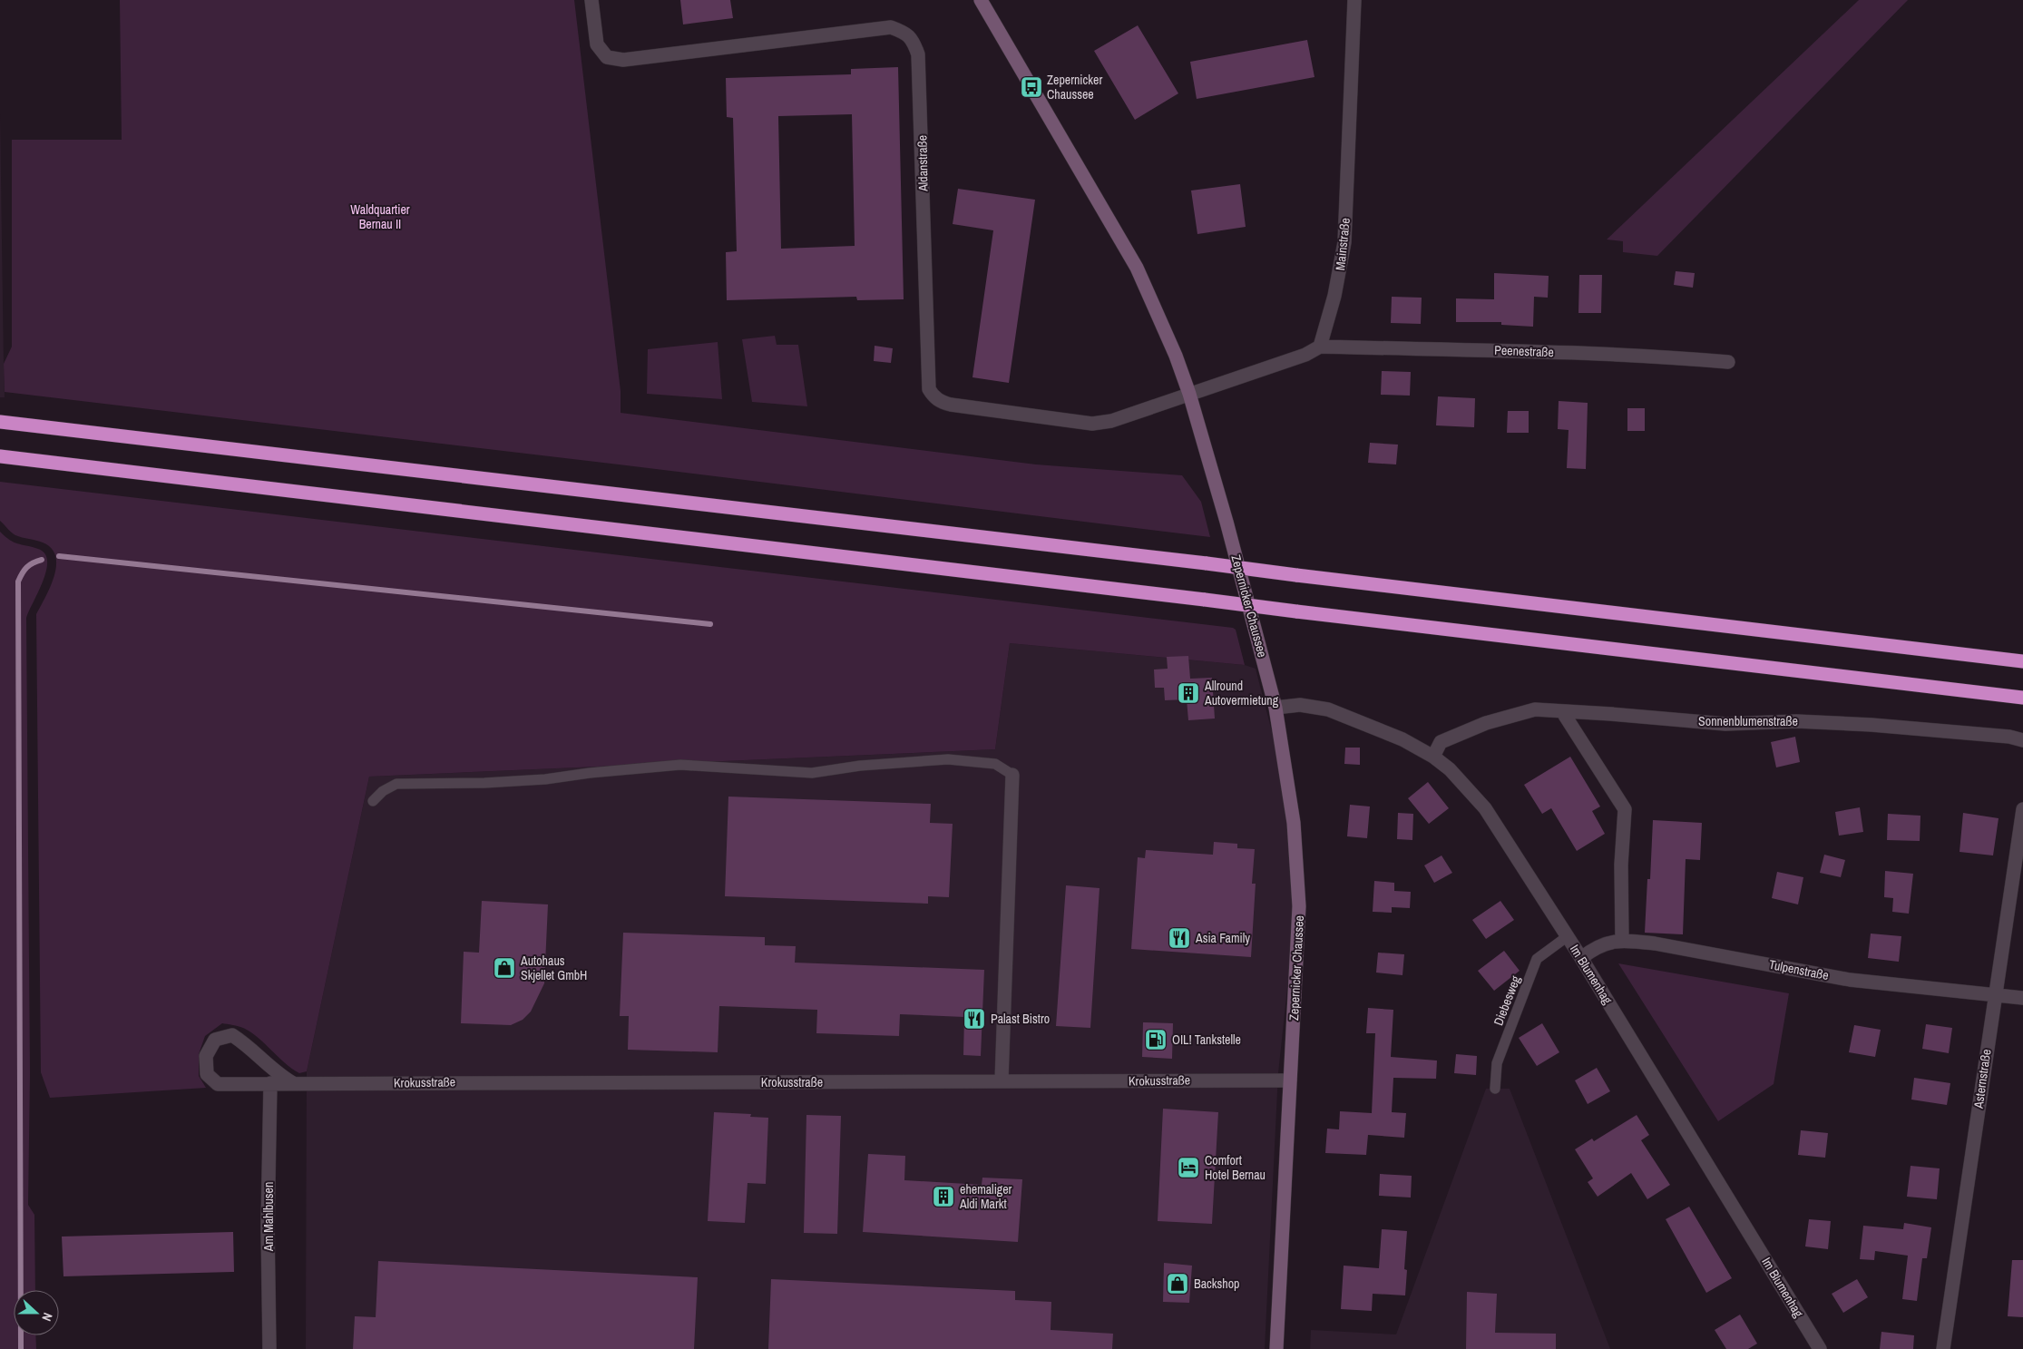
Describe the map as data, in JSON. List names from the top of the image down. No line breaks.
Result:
{"streets":{"main road":["Zepernicker Chaussee"],"street":["Aldanstraße","Mainstraße","Peenestraße","Sonnenblumenstraße","Tulpenstraße","Im Blumenhag","Asternstraße","Krokusstraße","Am Mahlbusen"],"lane":["Diebesweg"]},"crossings":[["Aldanstraße","Zepernicker Chaussee"],["Mainstraße","Peenestraße"],["Zepernicker Chaussee","Im Blumenhag"],["Zepernicker Chaussee","Krokusstraße"],["Sonnenblumenstraße","Im Blumenhag"],["Tulpenstraße","Im Blumenhag"],["Tulpenstraße","Asternstraße"],["Im Blumenhag","Diebesweg"],["Krokusstraße","Am Mahlbusen"]],"parks":["Waldquartier Bernau II"],"places":{"bus stop":["Zepernicker Chaussee"],"building":["Allround Autovermietung","ehemaliger Aldi Markt"],"restaurant":["Asia Family","Palast Bistro"],"shop":["Autohaus Skjellet GmbH","Backshop"],"fuel station":["OIL! Tankstelle"],"hotel":["Comfort Hotel Bernau"]},"north":"right"}
